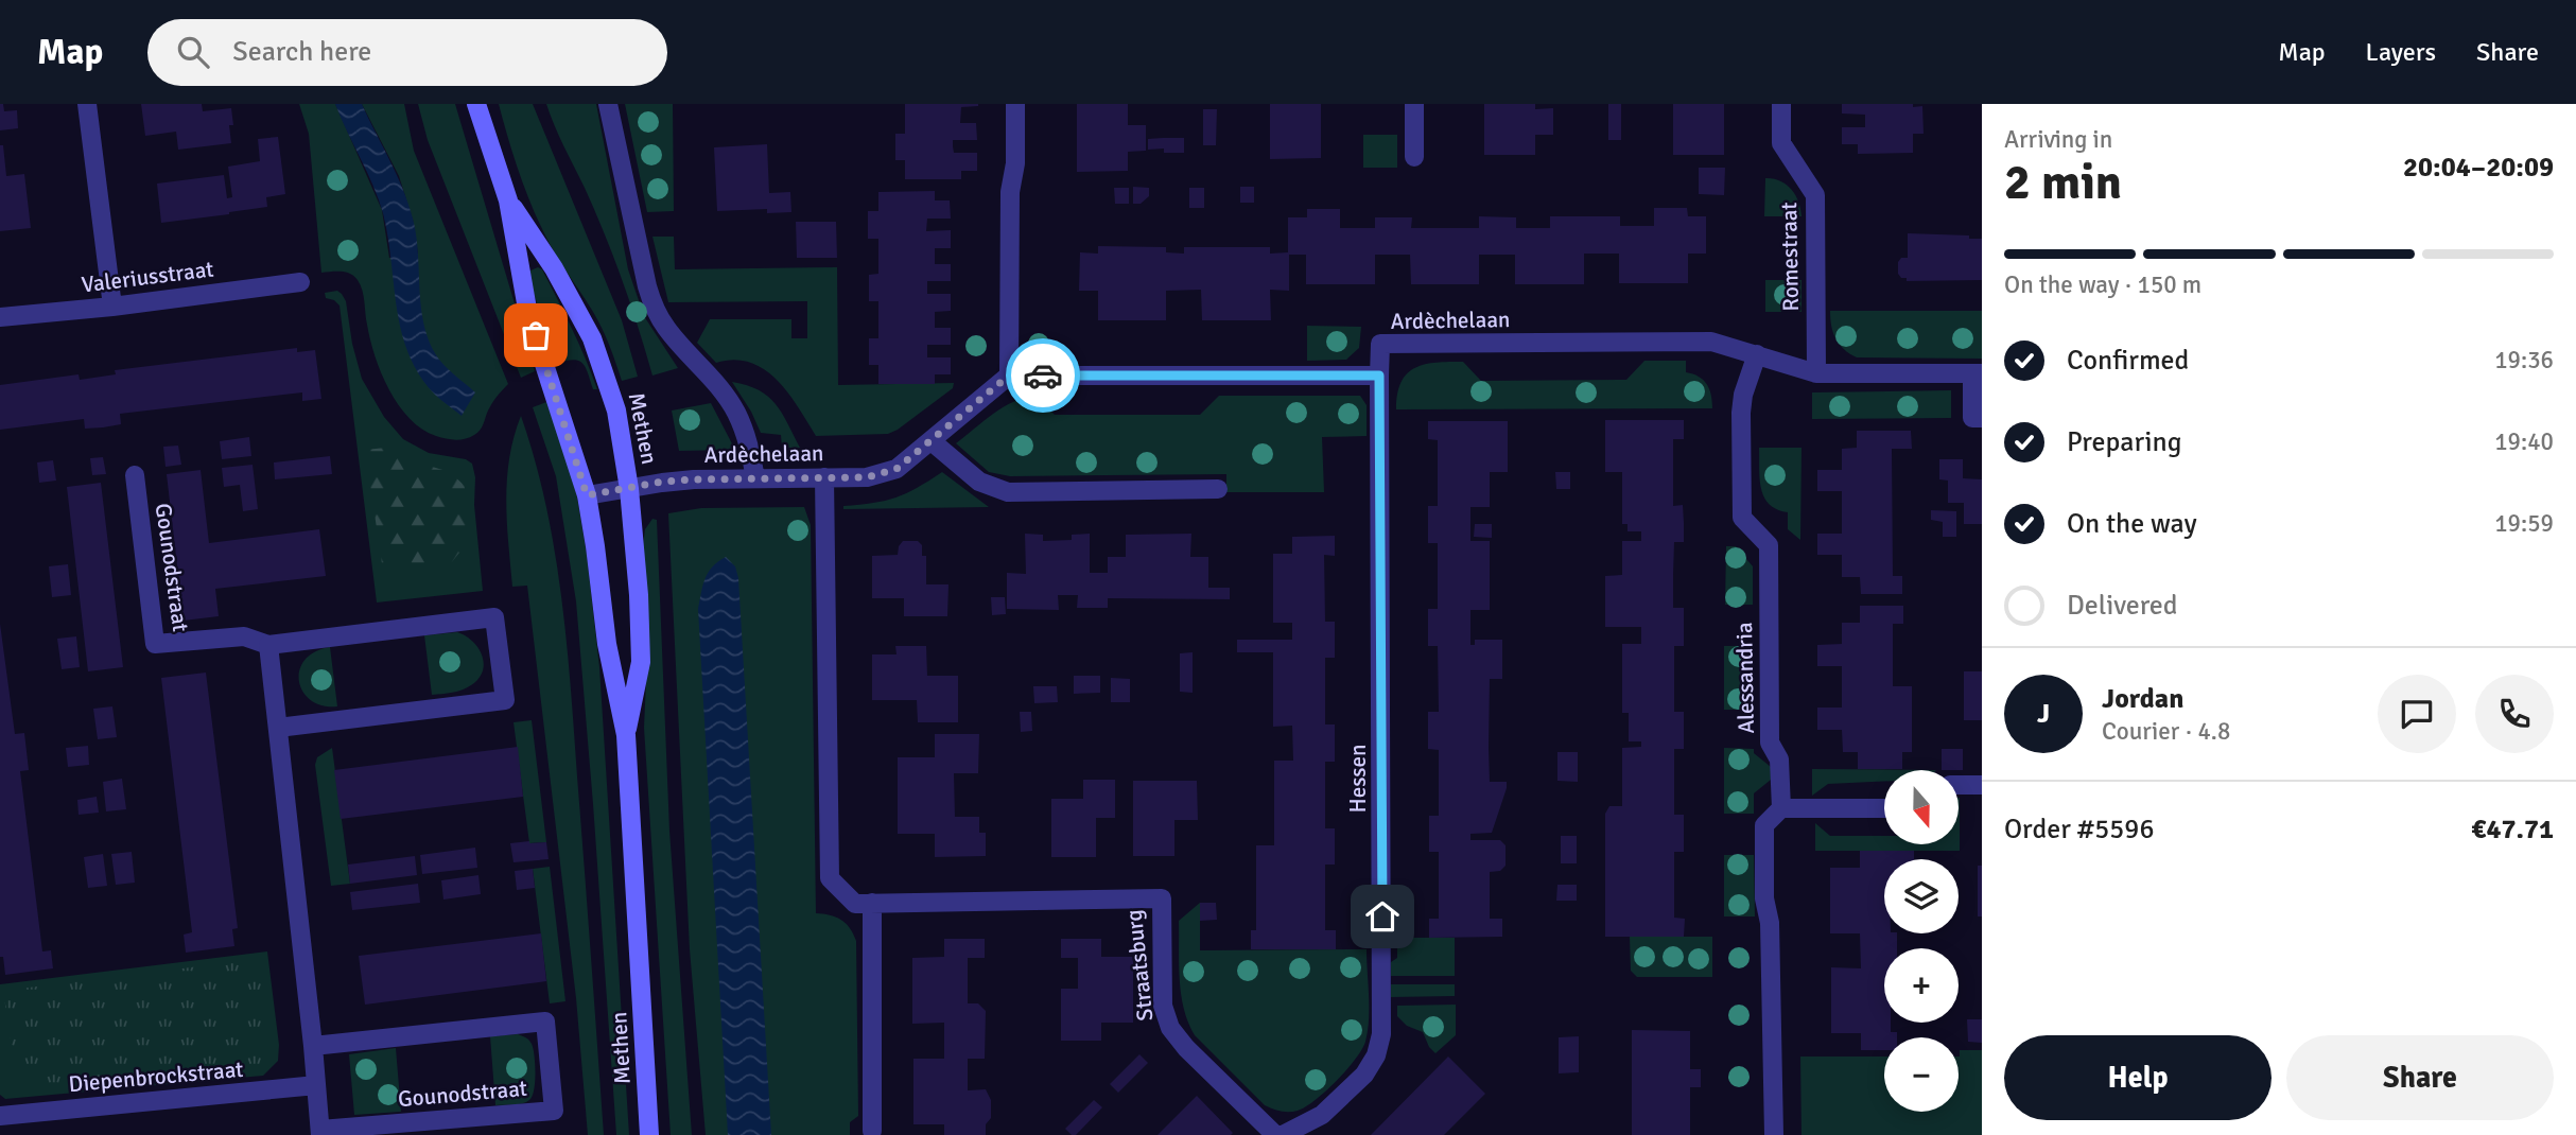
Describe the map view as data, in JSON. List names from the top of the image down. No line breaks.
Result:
{"streets":{"street":["Romestraat","Valeriusstraat","Ardèchelaan","Methen","Gounodstraat","Alessandria","Hessen","Straatsburg","Diepenbrockstraat"]},"crossings":[["Romestraat","Ardèchelaan"],["Ardèchelaan","Methen"],["Ardèchelaan","Alessandria"],["Ardèchelaan","Hessen"],["Ardèchelaan","Straatsburg"],["Gounodstraat","Diepenbrockstraat"]],"north":"bottom","page":{"header":"Map","search":"Search here","nav":["Map","Layers","Share"],"heading":["2 min","Arriving in","20:04–20:09"],"panel":["Jordan","Courier · 4.8","Order #5596","€47.71"],"bar":"On the way · 150 m","list":[["Confirmed","19:36"],["Preparing","19:40"],["On the way","19:59"],"Delivered"],"round":"J","map_buttons":["+","−"],"buttons":["Help","Share"]}}
